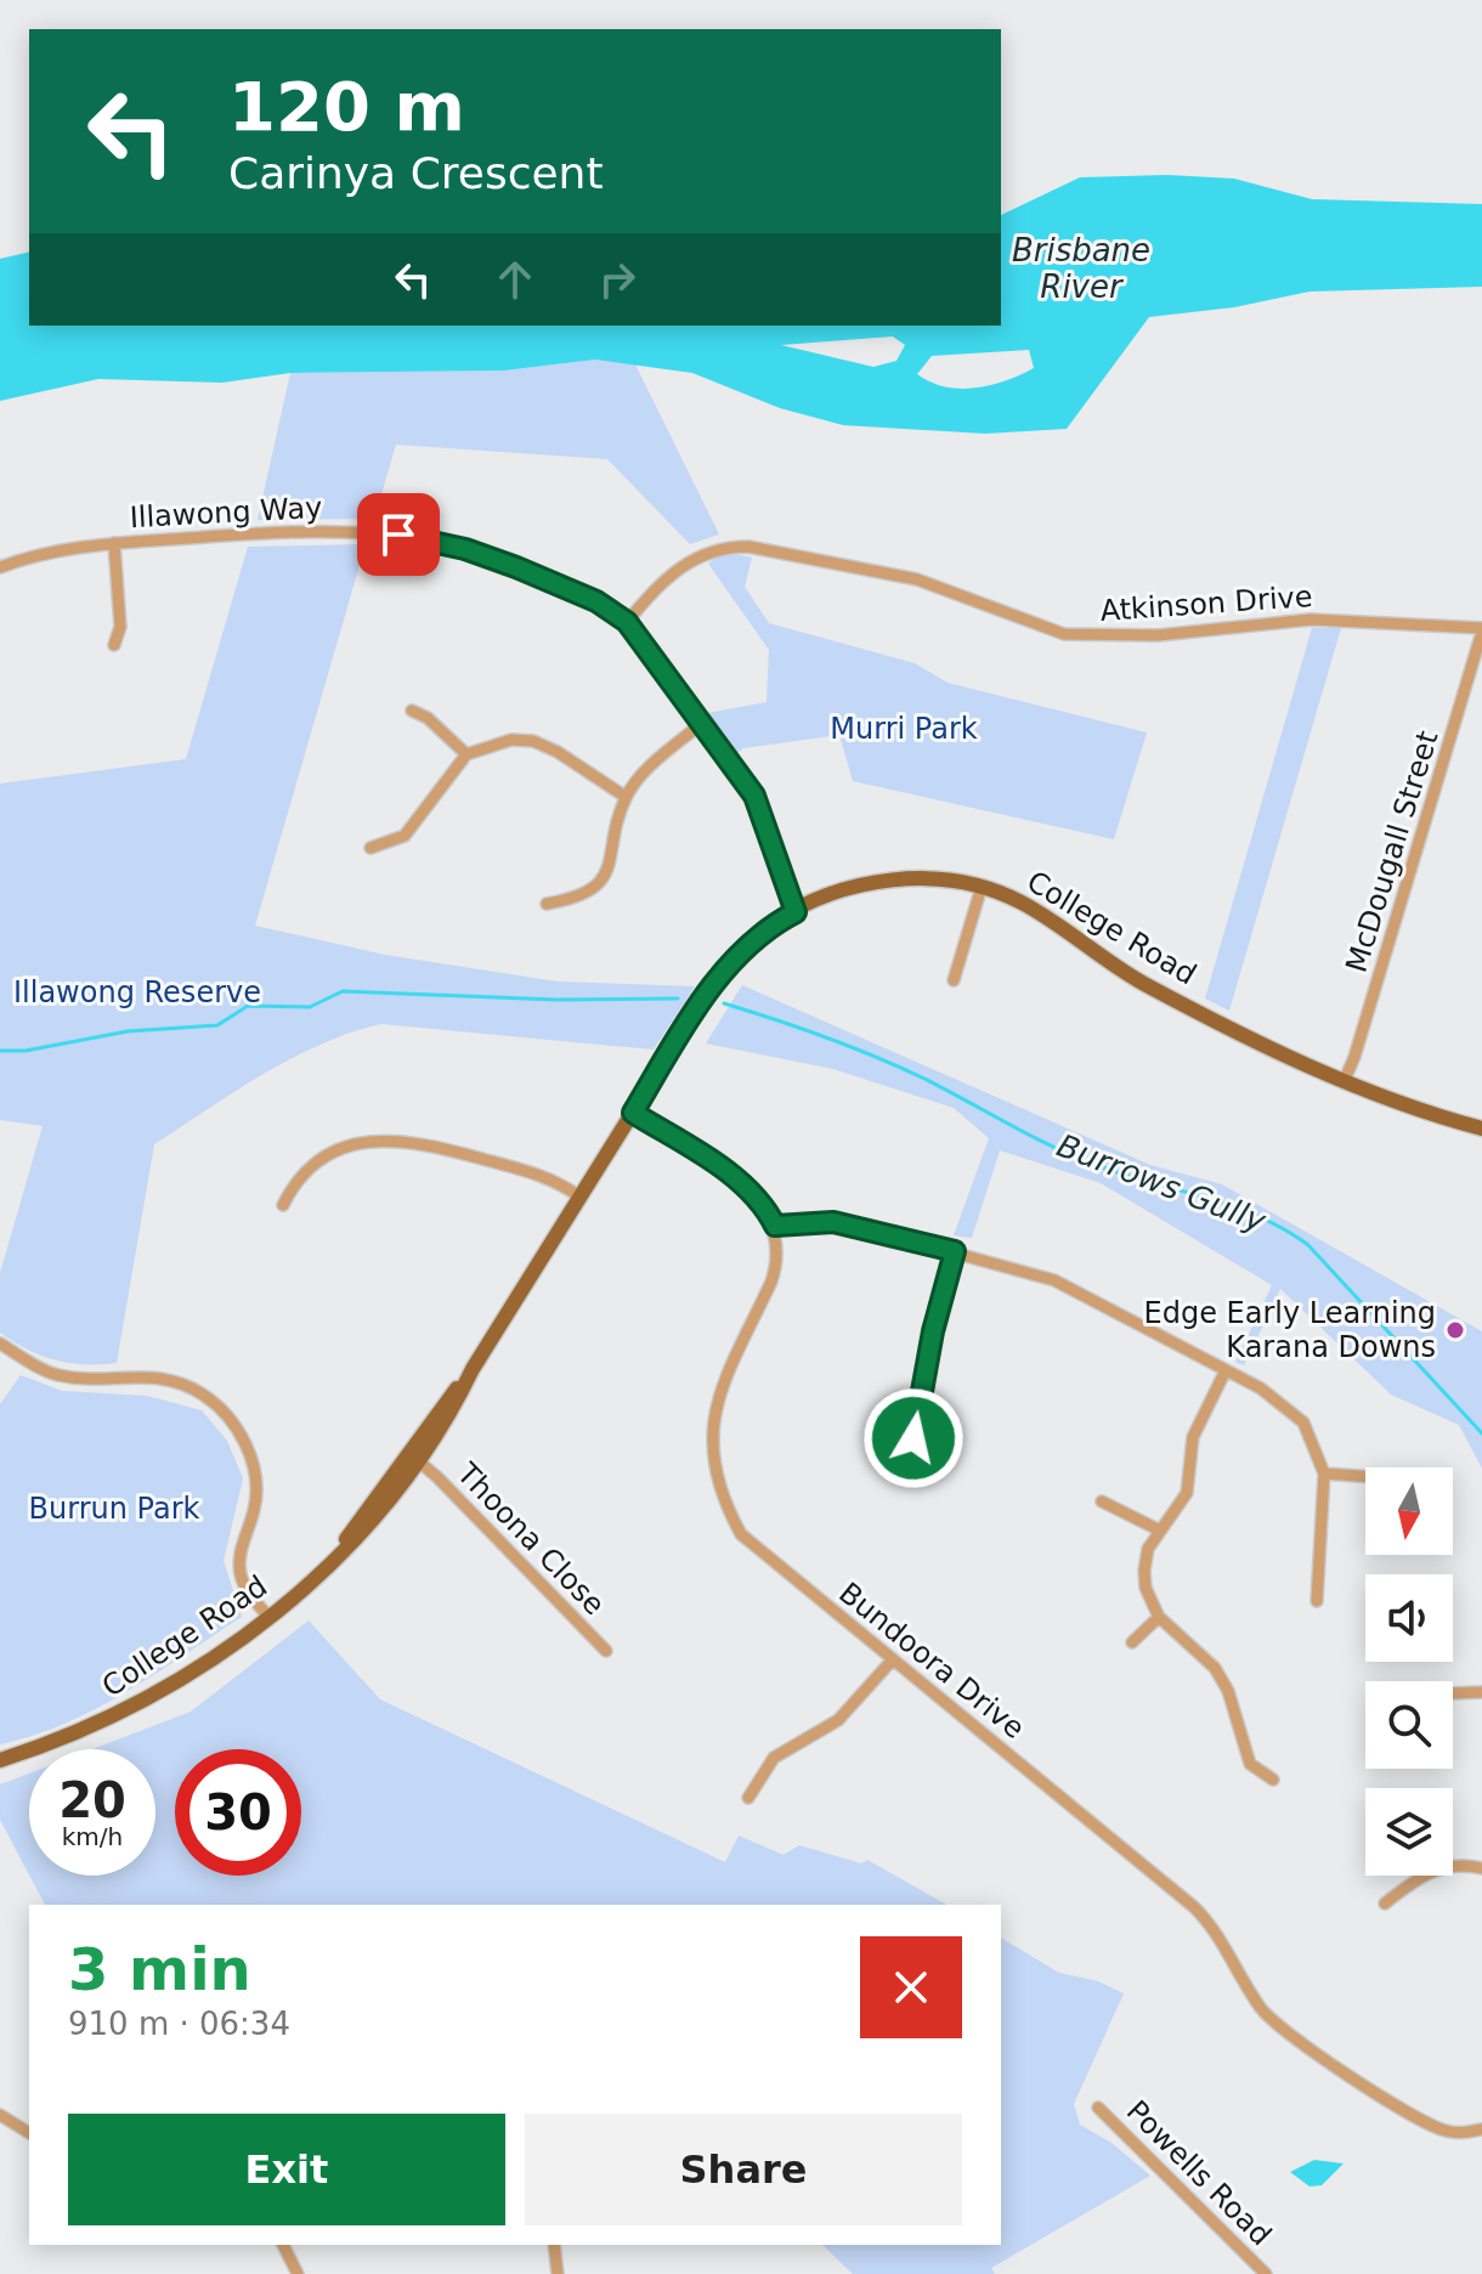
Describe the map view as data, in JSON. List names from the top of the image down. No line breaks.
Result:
{"streets":{"main road":["College Road"],"street":["Illawong Way","Atkinson Drive","McDougall Street","Thoona Close","Bundoora Drive","Powells Road"]},"crossings":[["Illawong Way","Atkinson Drive"],["Illawong Way","College Road"],["Atkinson Drive","McDougall Street"],["McDougall Street","College Road"],["College Road","Thoona Close"]],"water":["Brisbane River","Burrows Gully"],"parks":["Murri Park","Illawong Reserve","Burrun Park"],"places":["Edge Early Learning Karana Downs"],"north":"bottom","page":{"turn":["120 m","Carinya Crescent"],"speed":"20 km/h","limit":"30","heading":["3 min","910 m · 06:34"],"buttons":["Exit","Share"]}}
